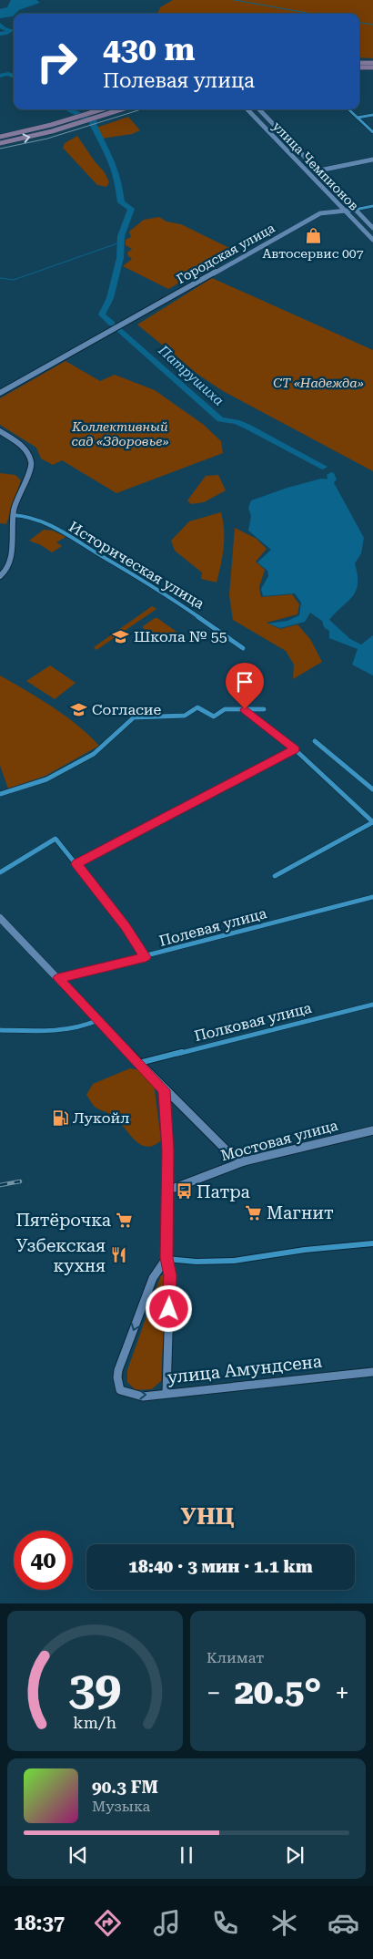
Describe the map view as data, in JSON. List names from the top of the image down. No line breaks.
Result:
{"streets":{"street":["улица Чемпионов","Городская улица","Историческая улица","Полевая улица","Полковая улица","Мостовая улица","улица Амундсена"]},"crossings":[["улица Чемпионов","Городская улица"]],"districts":["УНЦ"],"water":["Патрушиха"],"parks":["СТ «Надежда»","Коллективный сад «Здоровье»"],"places":{"shop":["Автосервис 007"],"school or university":["Школа № 55","Согласие"],"fuel station":["Лукойл"],"bus stop":["Патра"],"supermarket":["Магнит","Пятёрочка"],"restaurant":["Узбекская кухня"]},"page":{"turn":["430 m","Полевая улица"],"limit":"40","trip":"18:40 · 3 мин · 1.1 km","tile":"Климат","heat":["−","20.5°","+"],"song":["90.3 FM","Музыка"],"tabs":"18:37","gauge":["39","km/h"]}}
